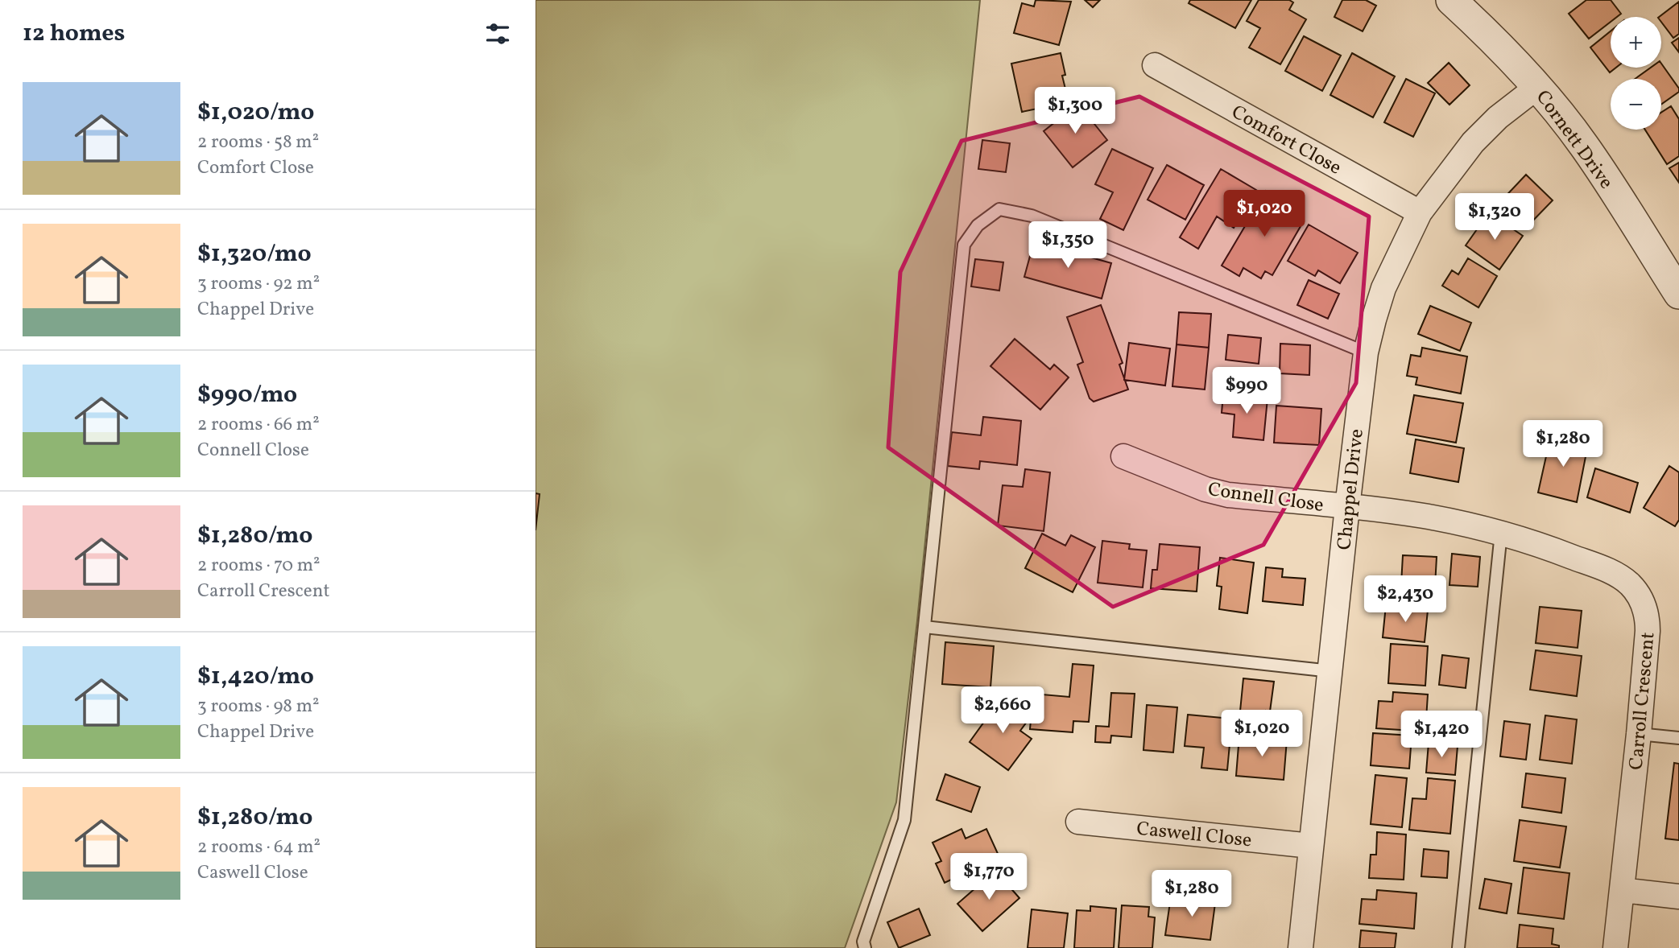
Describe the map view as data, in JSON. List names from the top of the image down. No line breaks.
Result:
{"streets":{"street":["Comfort Close","Cornett Drive","Chappel Drive","Connell Close","Carroll Crescent","Caswell Close"]},"crossings":[["Comfort Close","Chappel Drive"],["Cornett Drive","Chappel Drive"],["Chappel Drive","Connell Close"],["Chappel Drive","Carroll Crescent"],["Chappel Drive","Caswell Close"],["Connell Close","Carroll Crescent"]],"page":{"heading":"12 homes","map_buttons":["+","−"],"list":[{"name":"$1,020/mo","note":"2 rooms · 58 m² · Comfort Close"},{"name":"$1,320/mo","note":"3 rooms · 92 m² · Chappel Drive"},{"name":"$990/mo","note":"2 rooms · 66 m² · Connell Close"},{"name":"$1,280/mo","note":"2 rooms · 70 m² · Carroll Crescent"},{"name":"$1,420/mo","note":"3 rooms · 98 m² · Chappel Drive"},{"name":"$1,280/mo","note":"2 rooms · 64 m² · Caswell Close"}],"price":["$1,300","$1,020","$1,320","$1,350","$990","$1,280","$2,430","$2,660","$1,020","$1,420","$1,770","$1,280"]}}
